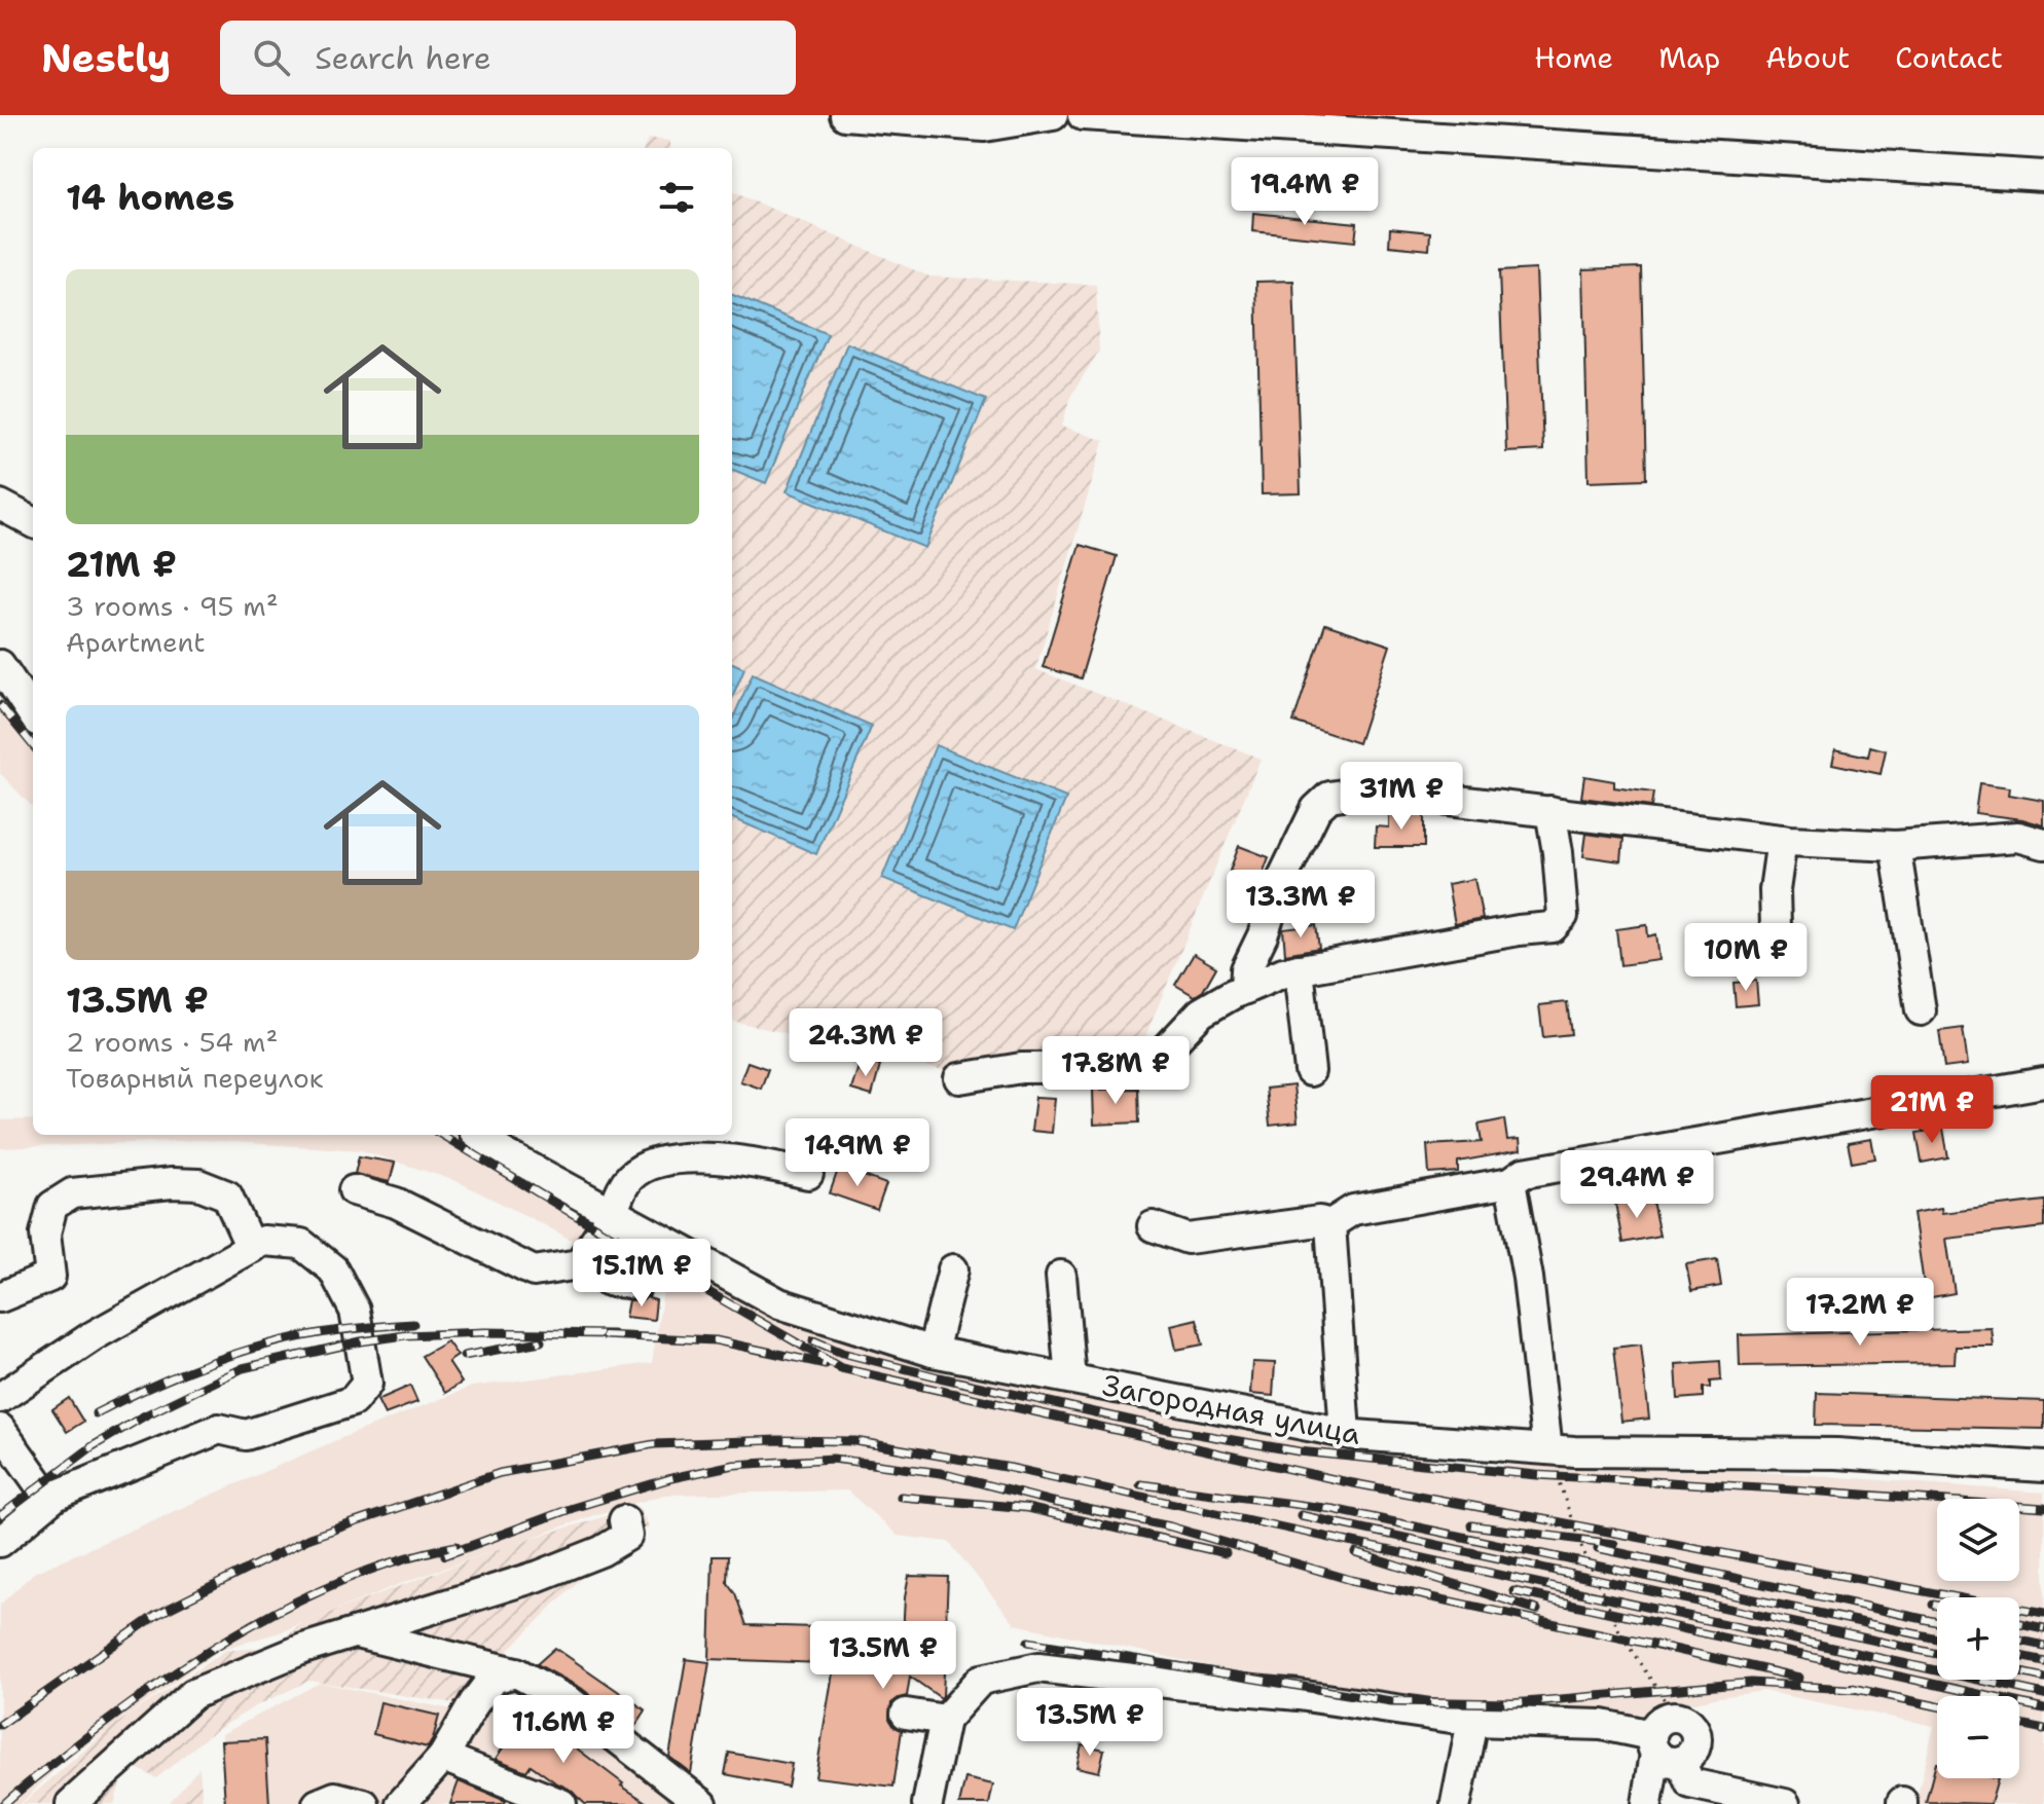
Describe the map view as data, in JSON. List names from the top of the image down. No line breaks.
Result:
{"streets":{"street":["Загородная улица"]},"page":{"header":"Nestly","search":"Search here","nav":["Home","Map","About","Contact"],"heading":"14 homes","price":["19.4M ₽","31M ₽","13.3M ₽","10M ₽","24.3M ₽","17.8M ₽","21M ₽","14.9M ₽","29.4M ₽","15.1M ₽","17.2M ₽","13.5M ₽","13.5M ₽","11.6M ₽"],"list":[{"name":"21M ₽","note":"3 rooms · 95 m² · Apartment"},{"name":"13.5M ₽","note":"2 rooms · 54 m² · Товарный переулок"}],"map_buttons":["+","−"]}}
